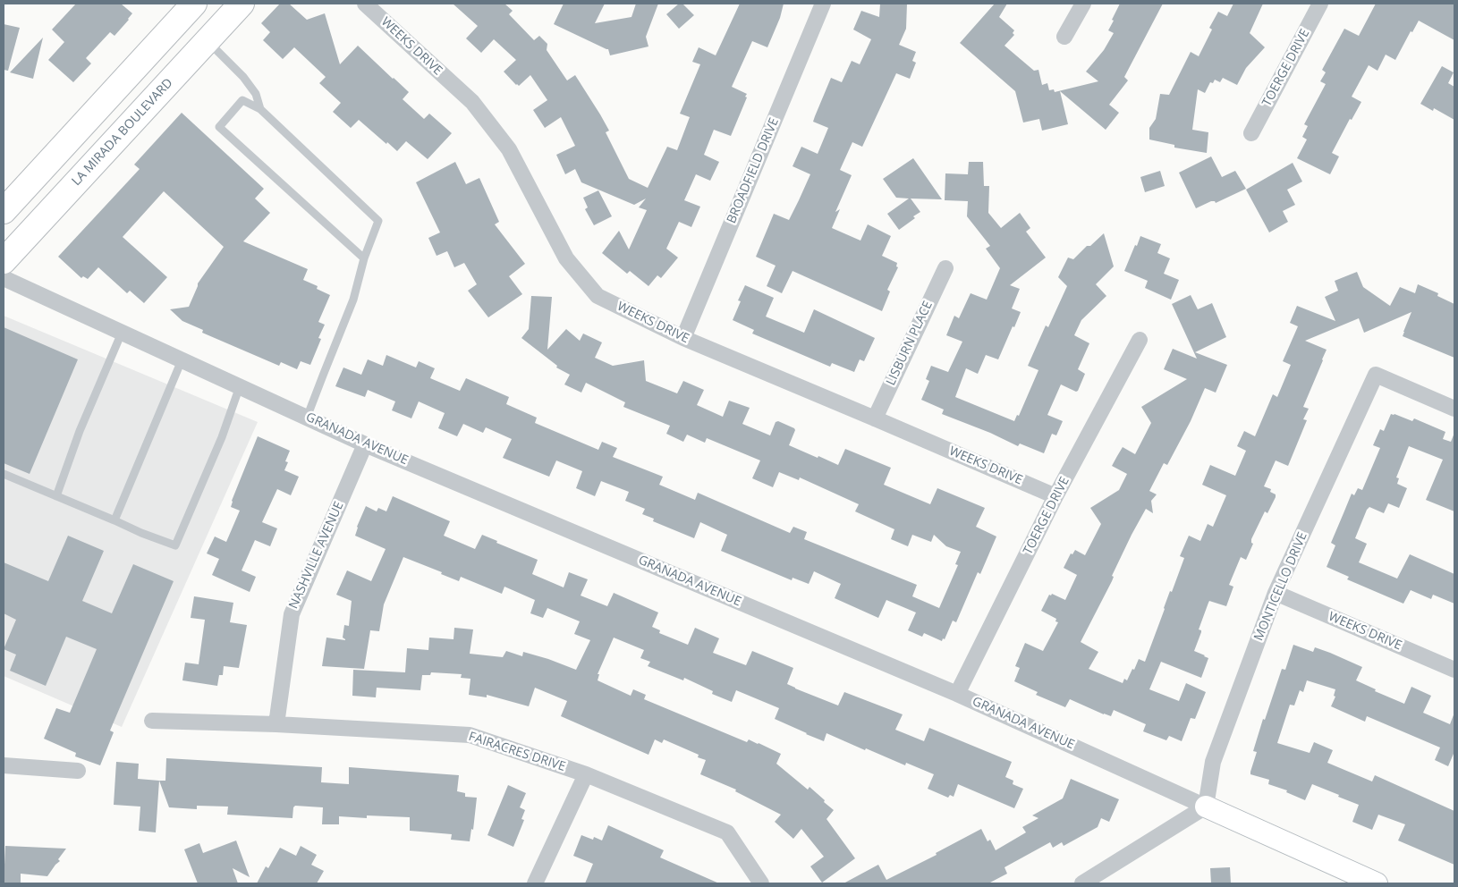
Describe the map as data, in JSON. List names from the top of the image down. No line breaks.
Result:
{"streets":{"main road":["LA MIRADA BOULEVARD"],"street":["WEEKS DRIVE","TOERGE DRIVE","BROADFIELD DRIVE","LISBURN PLACE","GRANADA AVENUE","NASHVILLE AVENUE","MONTICELLO DRIVE","FAIRACRES DRIVE"]},"crossings":[["WEEKS DRIVE","TOERGE DRIVE"],["WEEKS DRIVE","BROADFIELD DRIVE"],["WEEKS DRIVE","LISBURN PLACE"],["WEEKS DRIVE","MONTICELLO DRIVE"],["TOERGE DRIVE","GRANADA AVENUE"],["GRANADA AVENUE","NASHVILLE AVENUE"],["GRANADA AVENUE","MONTICELLO DRIVE"],["NASHVILLE AVENUE","FAIRACRES DRIVE"]]}
